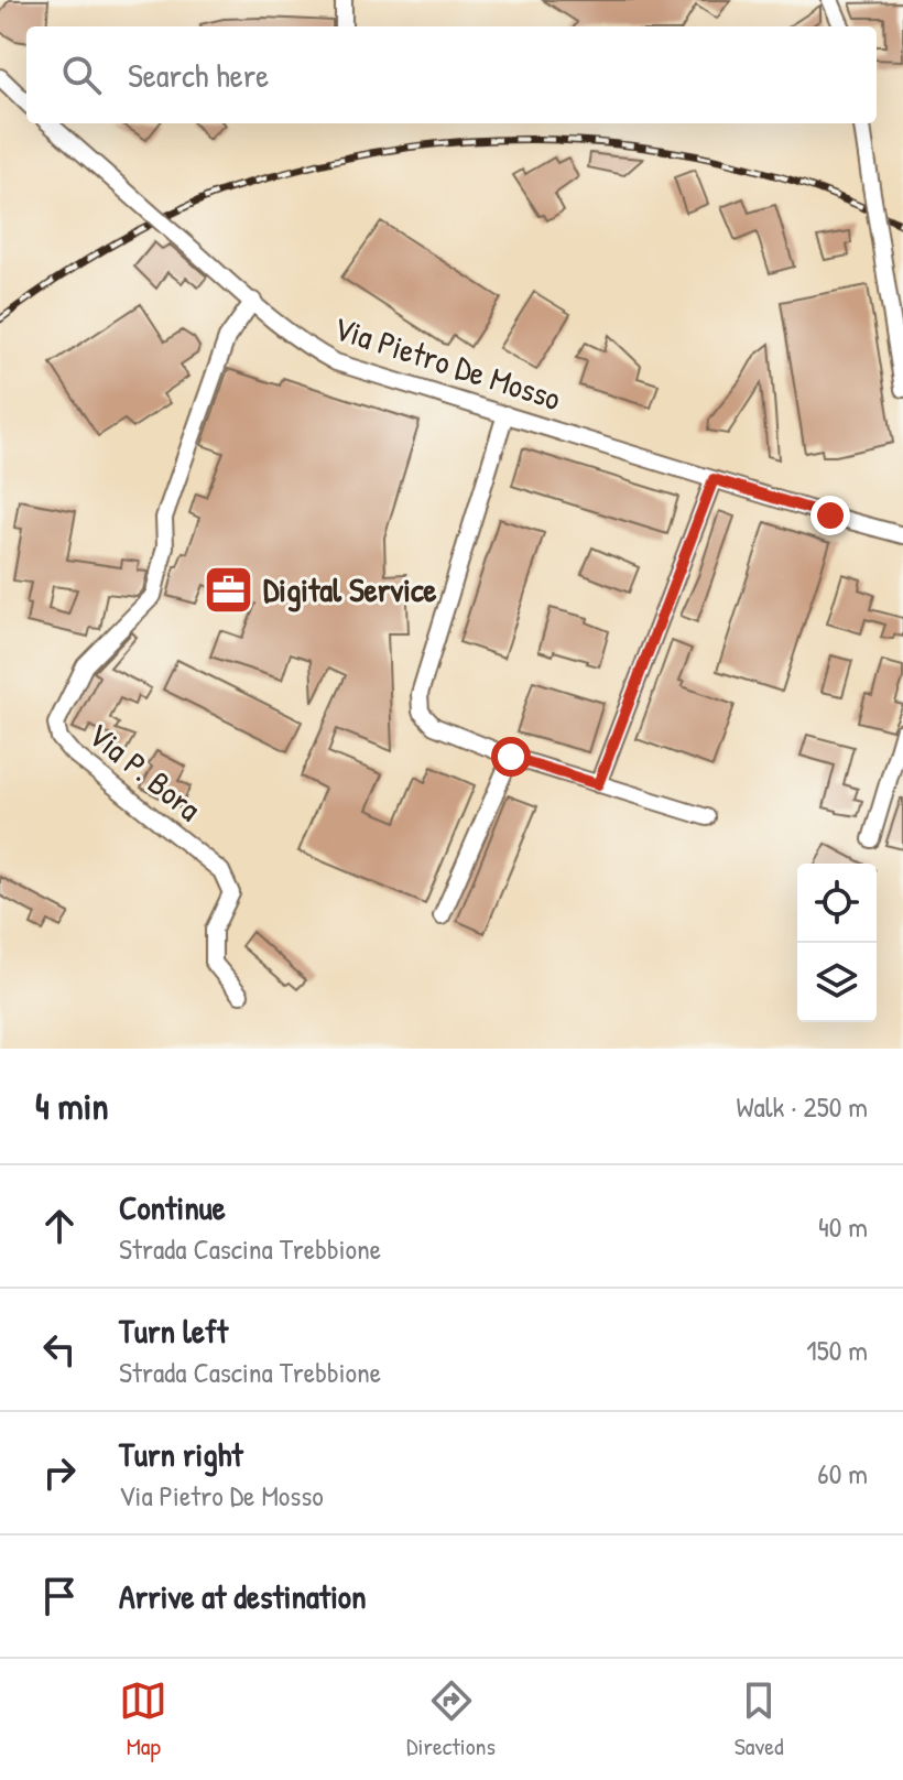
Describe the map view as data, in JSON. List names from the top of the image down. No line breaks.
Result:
{"streets":{"street":["Via Pietro De Mosso","Via P. Bora"]},"crossings":[["Via Pietro De Mosso","Via P. Bora"]],"places":{"office":["Digital Service"]},"page":{"search":"Search here","heading":["4 min","Walk · 250 m"],"list":[["Continue","Strada Cascina Trebbione","40 m"],["Turn left","Strada Cascina Trebbione","150 m"],["Turn right","Via Pietro De Mosso","60 m"],"Arrive at destination"],"nav":["Map","Directions","Saved"]}}
